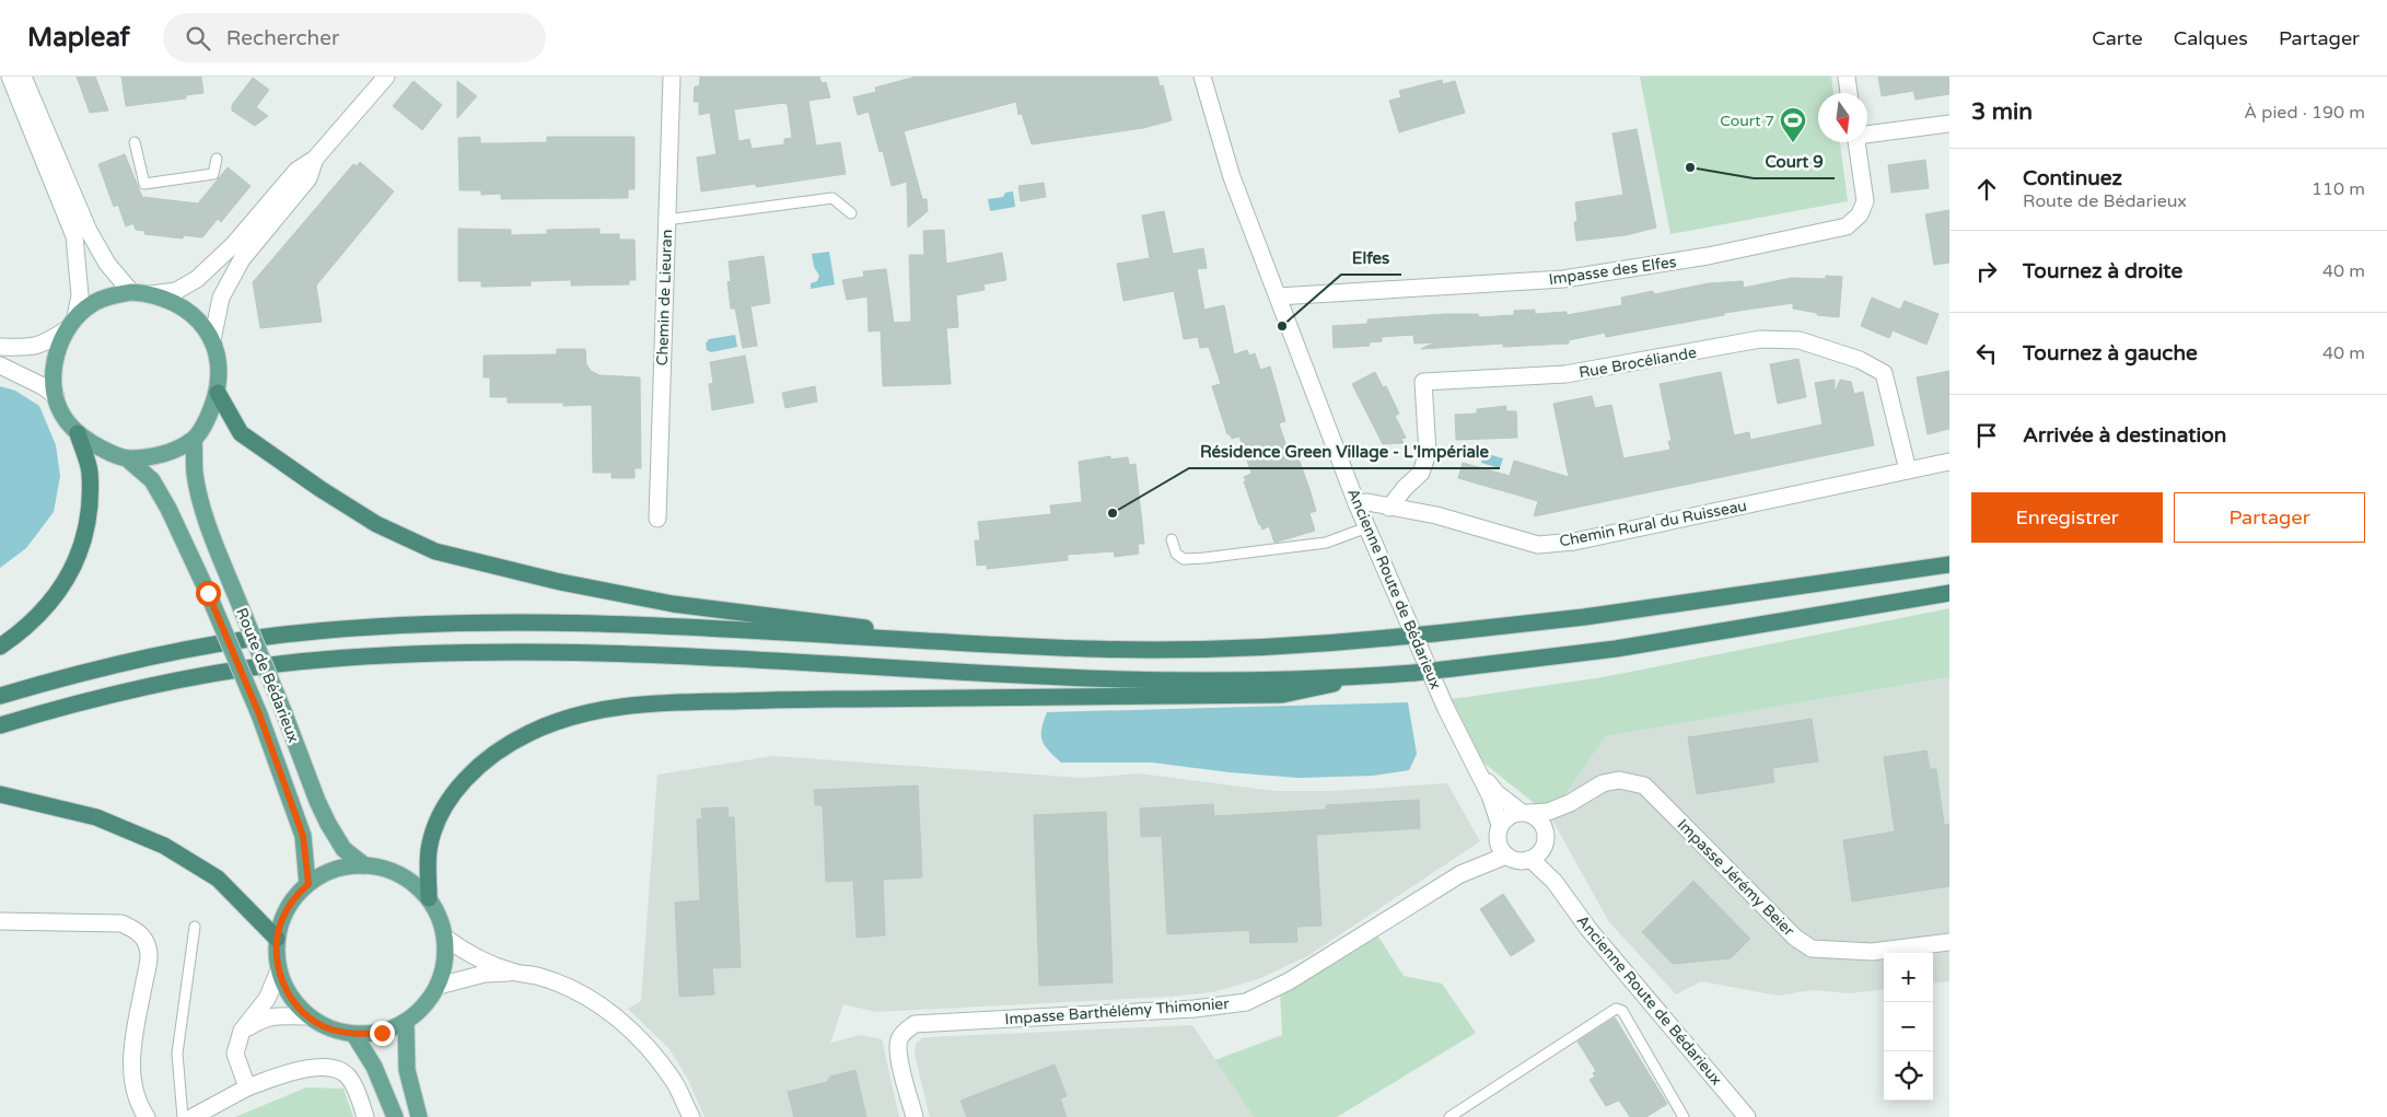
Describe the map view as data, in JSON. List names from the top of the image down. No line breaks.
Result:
{"streets":{"main road":["Route de Bédarieux"],"street":["Impasse des Elfes","Chemin de Lieuran","Rue Brocéliande","Chemin Rural du Ruisseau","Ancienne Route de Bédarieux","Impasse Jérémy Beier","Impasse Barthélémy Thimonier"]},"crossings":[["Impasse des Elfes","Ancienne Route de Bédarieux"],["Rue Brocéliande","Chemin Rural du Ruisseau"],["Chemin Rural du Ruisseau","Ancienne Route de Bédarieux"],["Ancienne Route de Bédarieux","Impasse Jérémy Beier"],["Ancienne Route de Bédarieux","Impasse Barthélémy Thimonier"],["Impasse Jérémy Beier","Impasse Barthélémy Thimonier"]],"places":{"sports":["Court 7"],"other":["Court 9","Elfes","Résidence Green Village - L'Impériale"]},"north":"bottom","page":{"header":"Mapleaf","search":"Rechercher","nav":["Carte","Calques","Partager"],"heading":["3 min","À pied · 190 m"],"list":[["Continuez","Route de Bédarieux","110 m"],["Tournez à droite","40 m"],["Tournez à gauche","40 m"],"Arrivée à destination"],"buttons":["Enregistrer","Partager"],"map_buttons":["+","−"]}}
